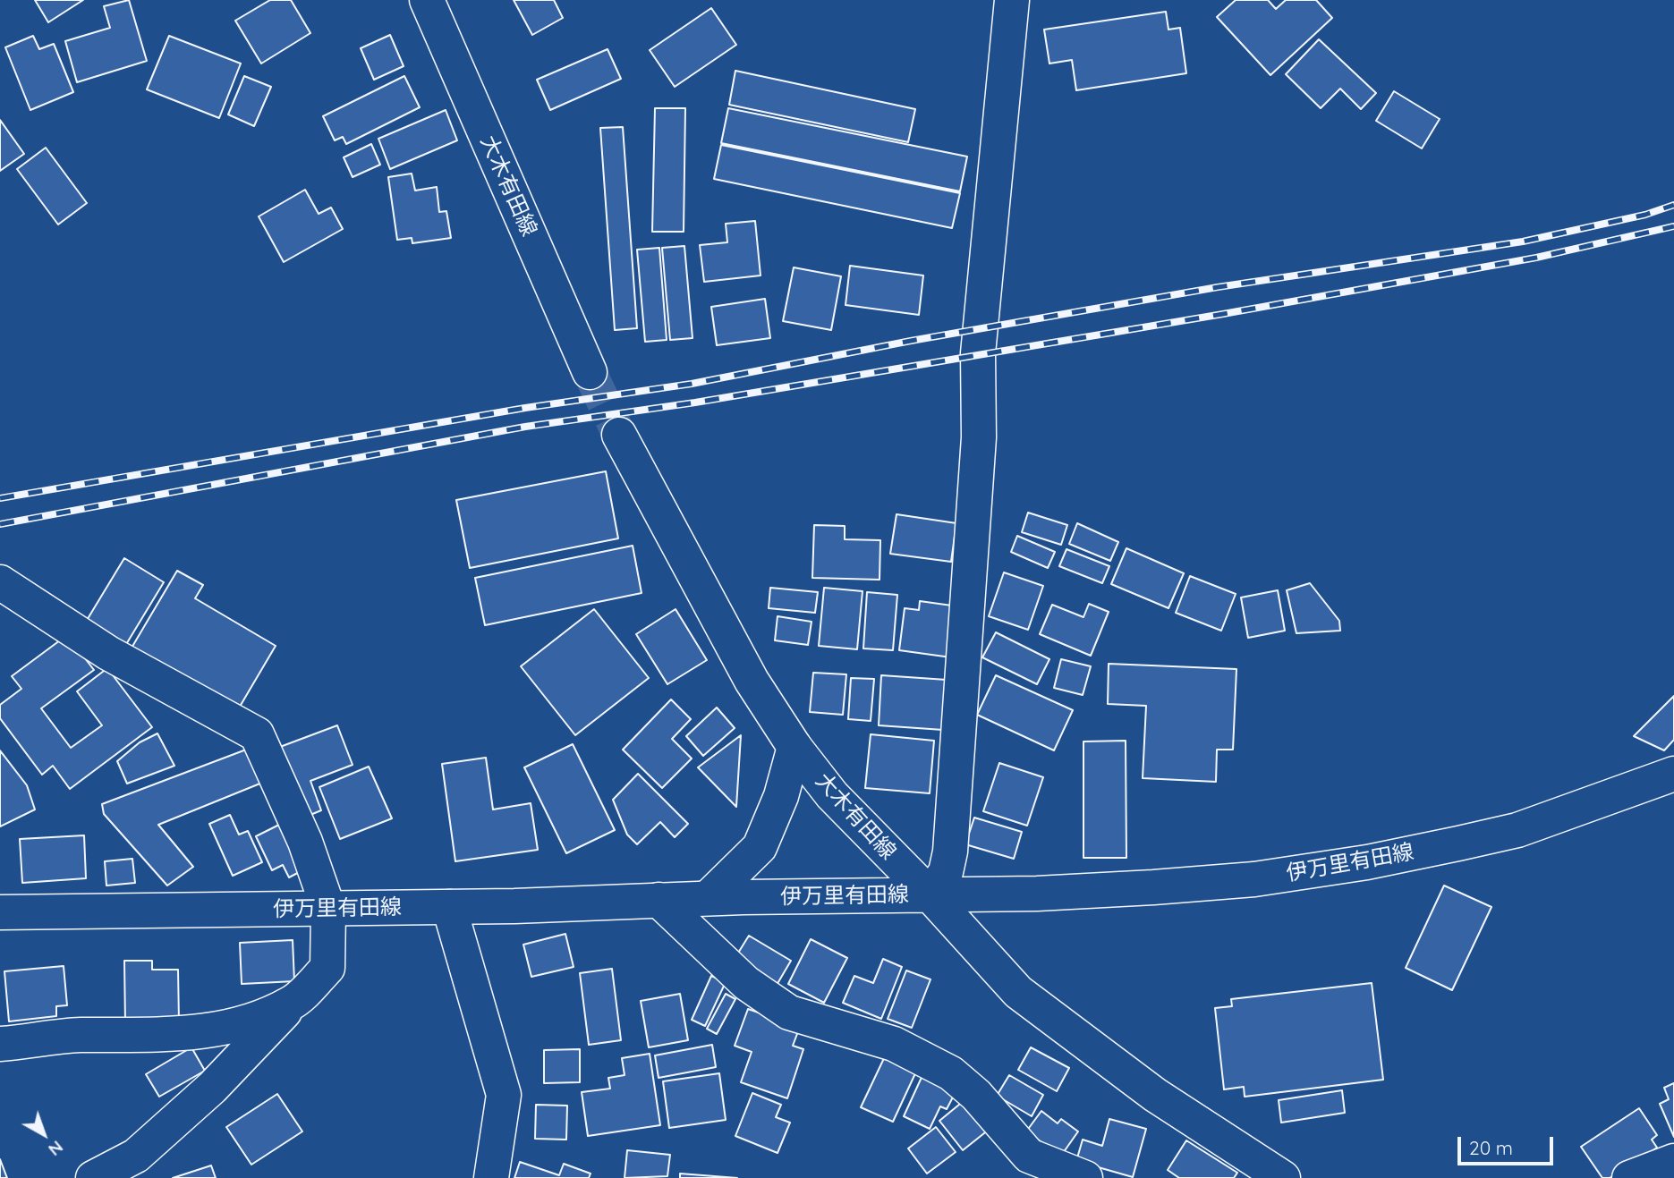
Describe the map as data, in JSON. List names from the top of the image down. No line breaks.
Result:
{"streets":{"main road":["大木有田線","伊万里有田線"]},"crossings":[["大木有田線","伊万里有田線"]],"scale_bar":"20 m","north":"bottom right"}
